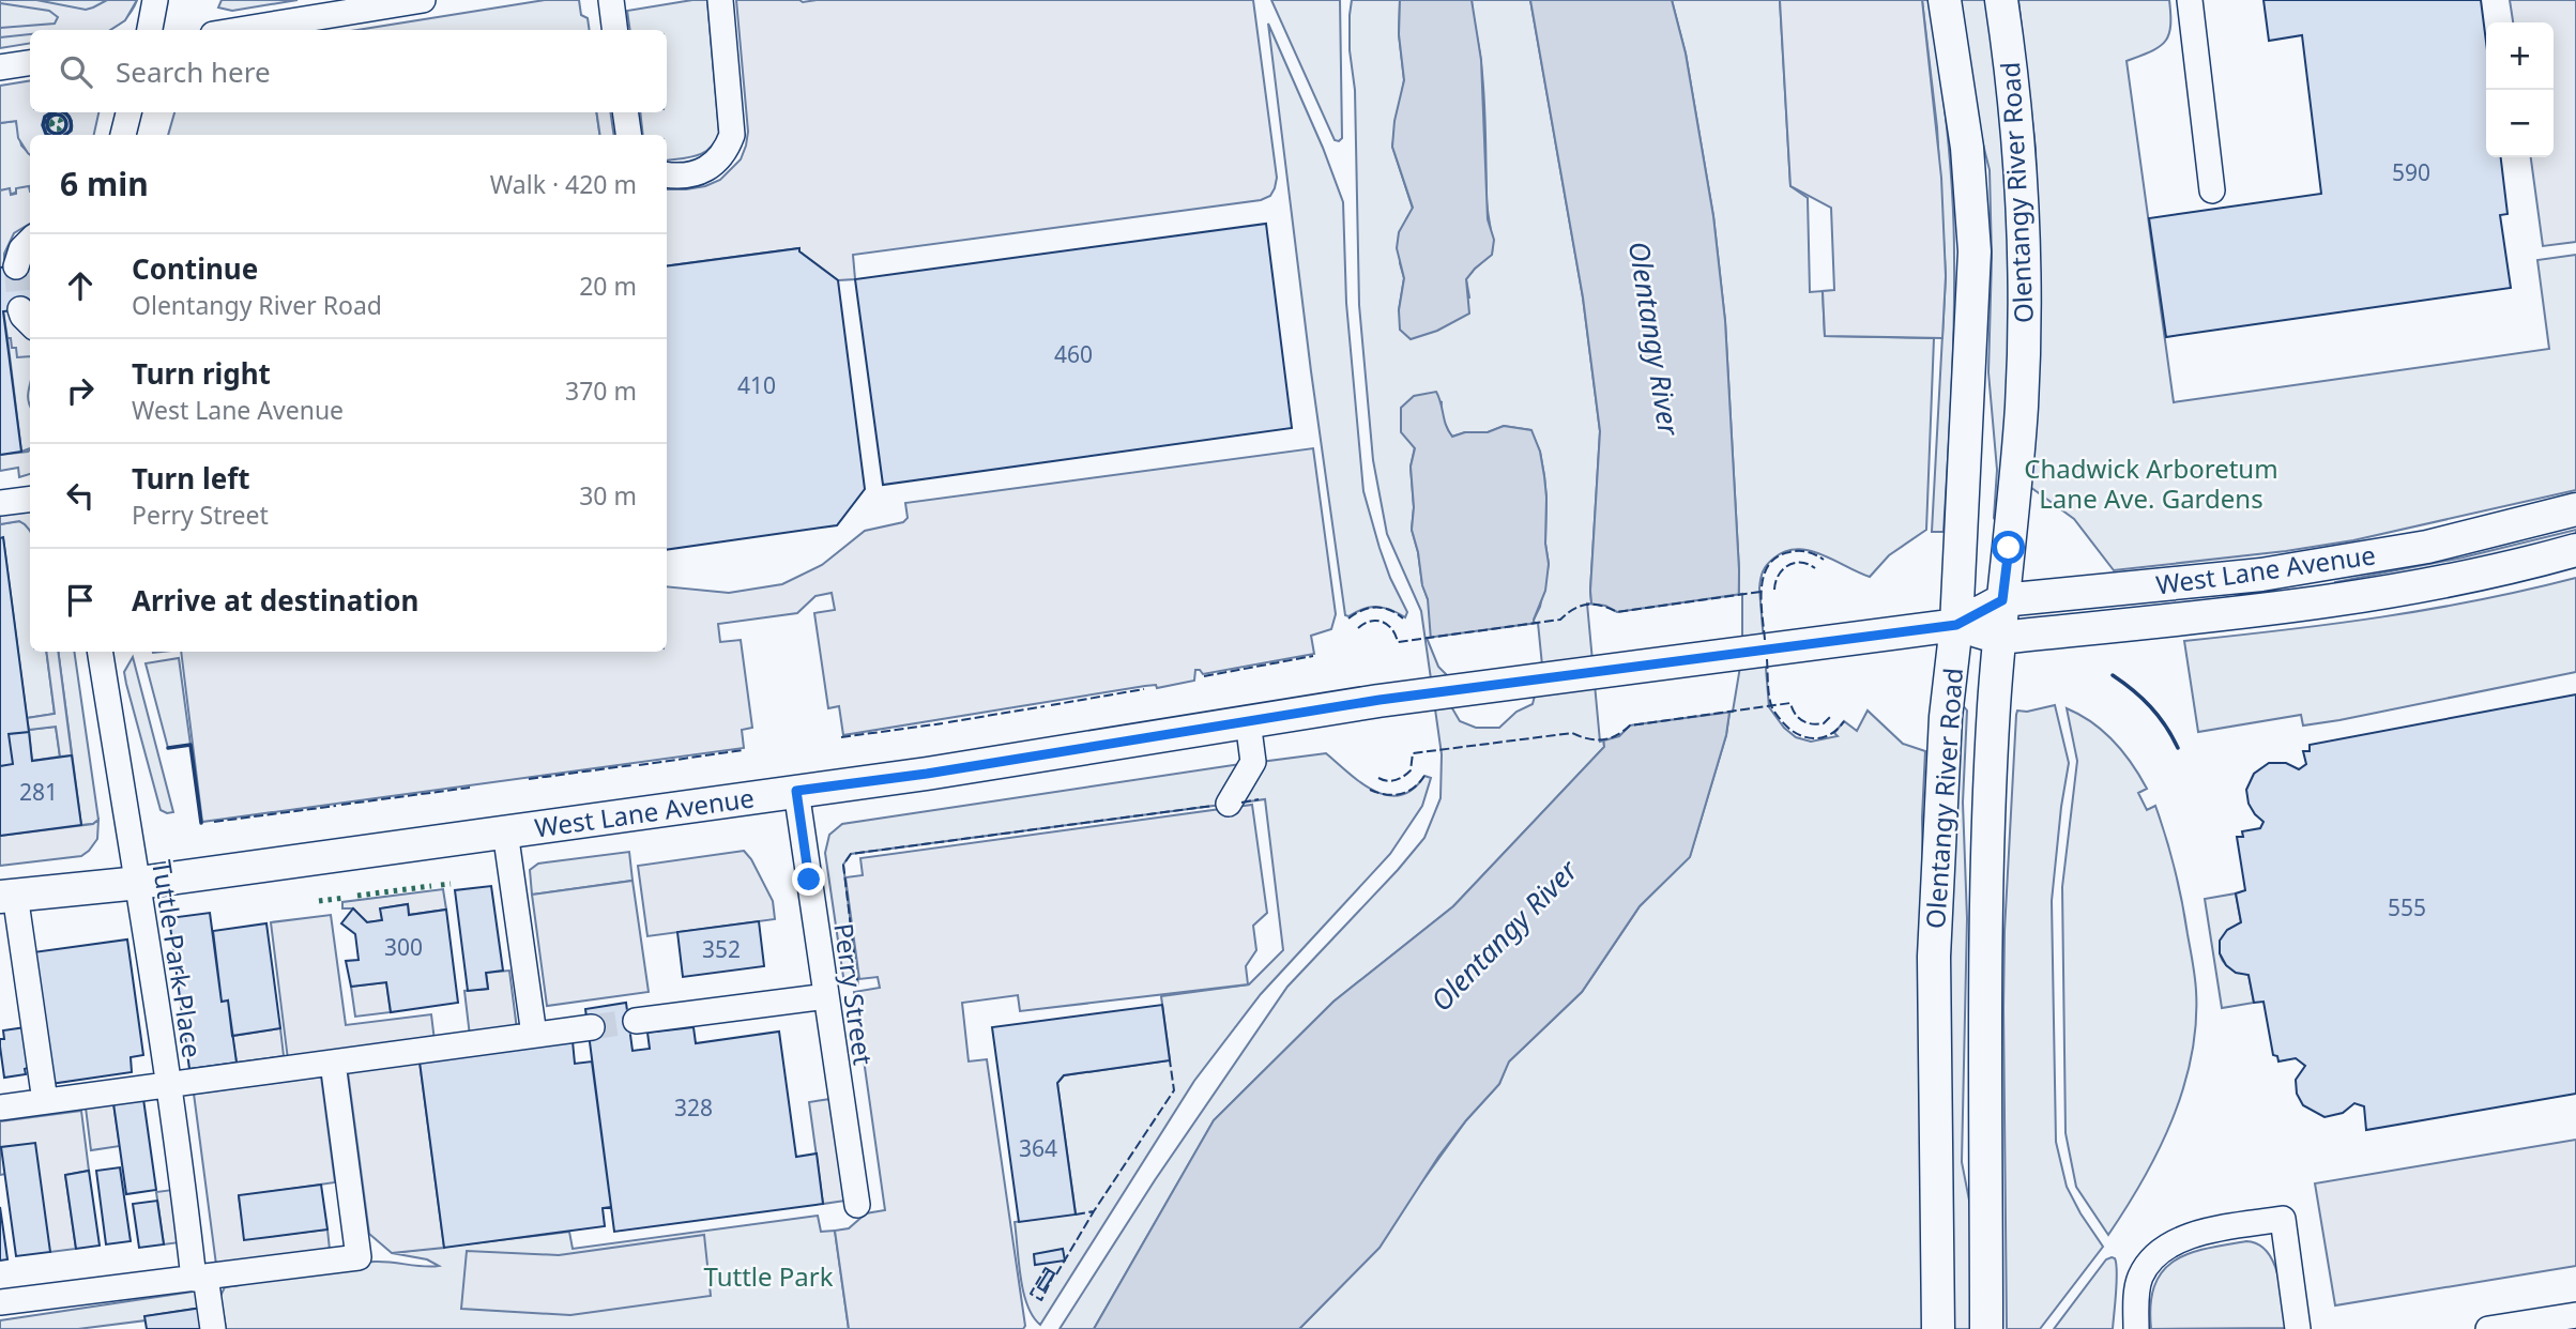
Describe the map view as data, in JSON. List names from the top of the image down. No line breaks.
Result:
{"streets":{"main road":["Olentangy River Road","West Lane Avenue"],"street":["Tuttle Park Place","Perry Street"]},"crossings":[["Olentangy River Road","West Lane Avenue"],["West Lane Avenue","Tuttle Park Place"],["West Lane Avenue","Perry Street"]],"water":["Olentangy River"],"parks":["Chadwick Arboretum Lane Ave. Gardens","Tuttle Park"],"house_numbers":["590","460","410","281","555","300","352","328","364"],"page":{"map_buttons":["+","−"],"search":"Search here","heading":["6 min","Walk · 420 m"],"list":[["Continue","Olentangy River Road","20 m"],["Turn right","West Lane Avenue","370 m"],["Turn left","Perry Street","30 m"],"Arrive at destination"]}}
